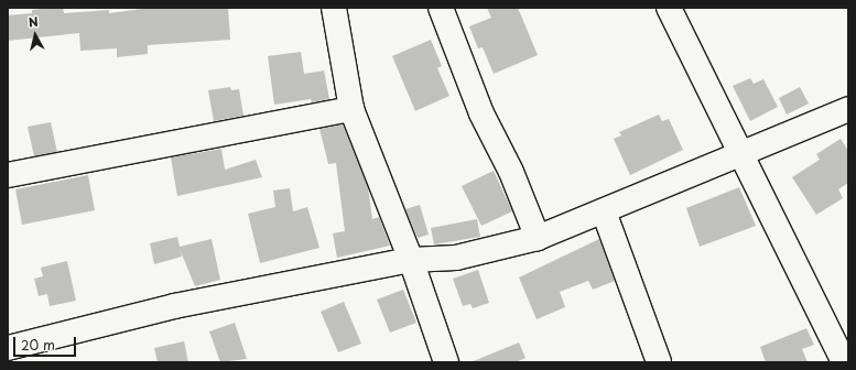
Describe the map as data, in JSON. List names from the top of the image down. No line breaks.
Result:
{"scale_bar":"20 m","north":"top"}
